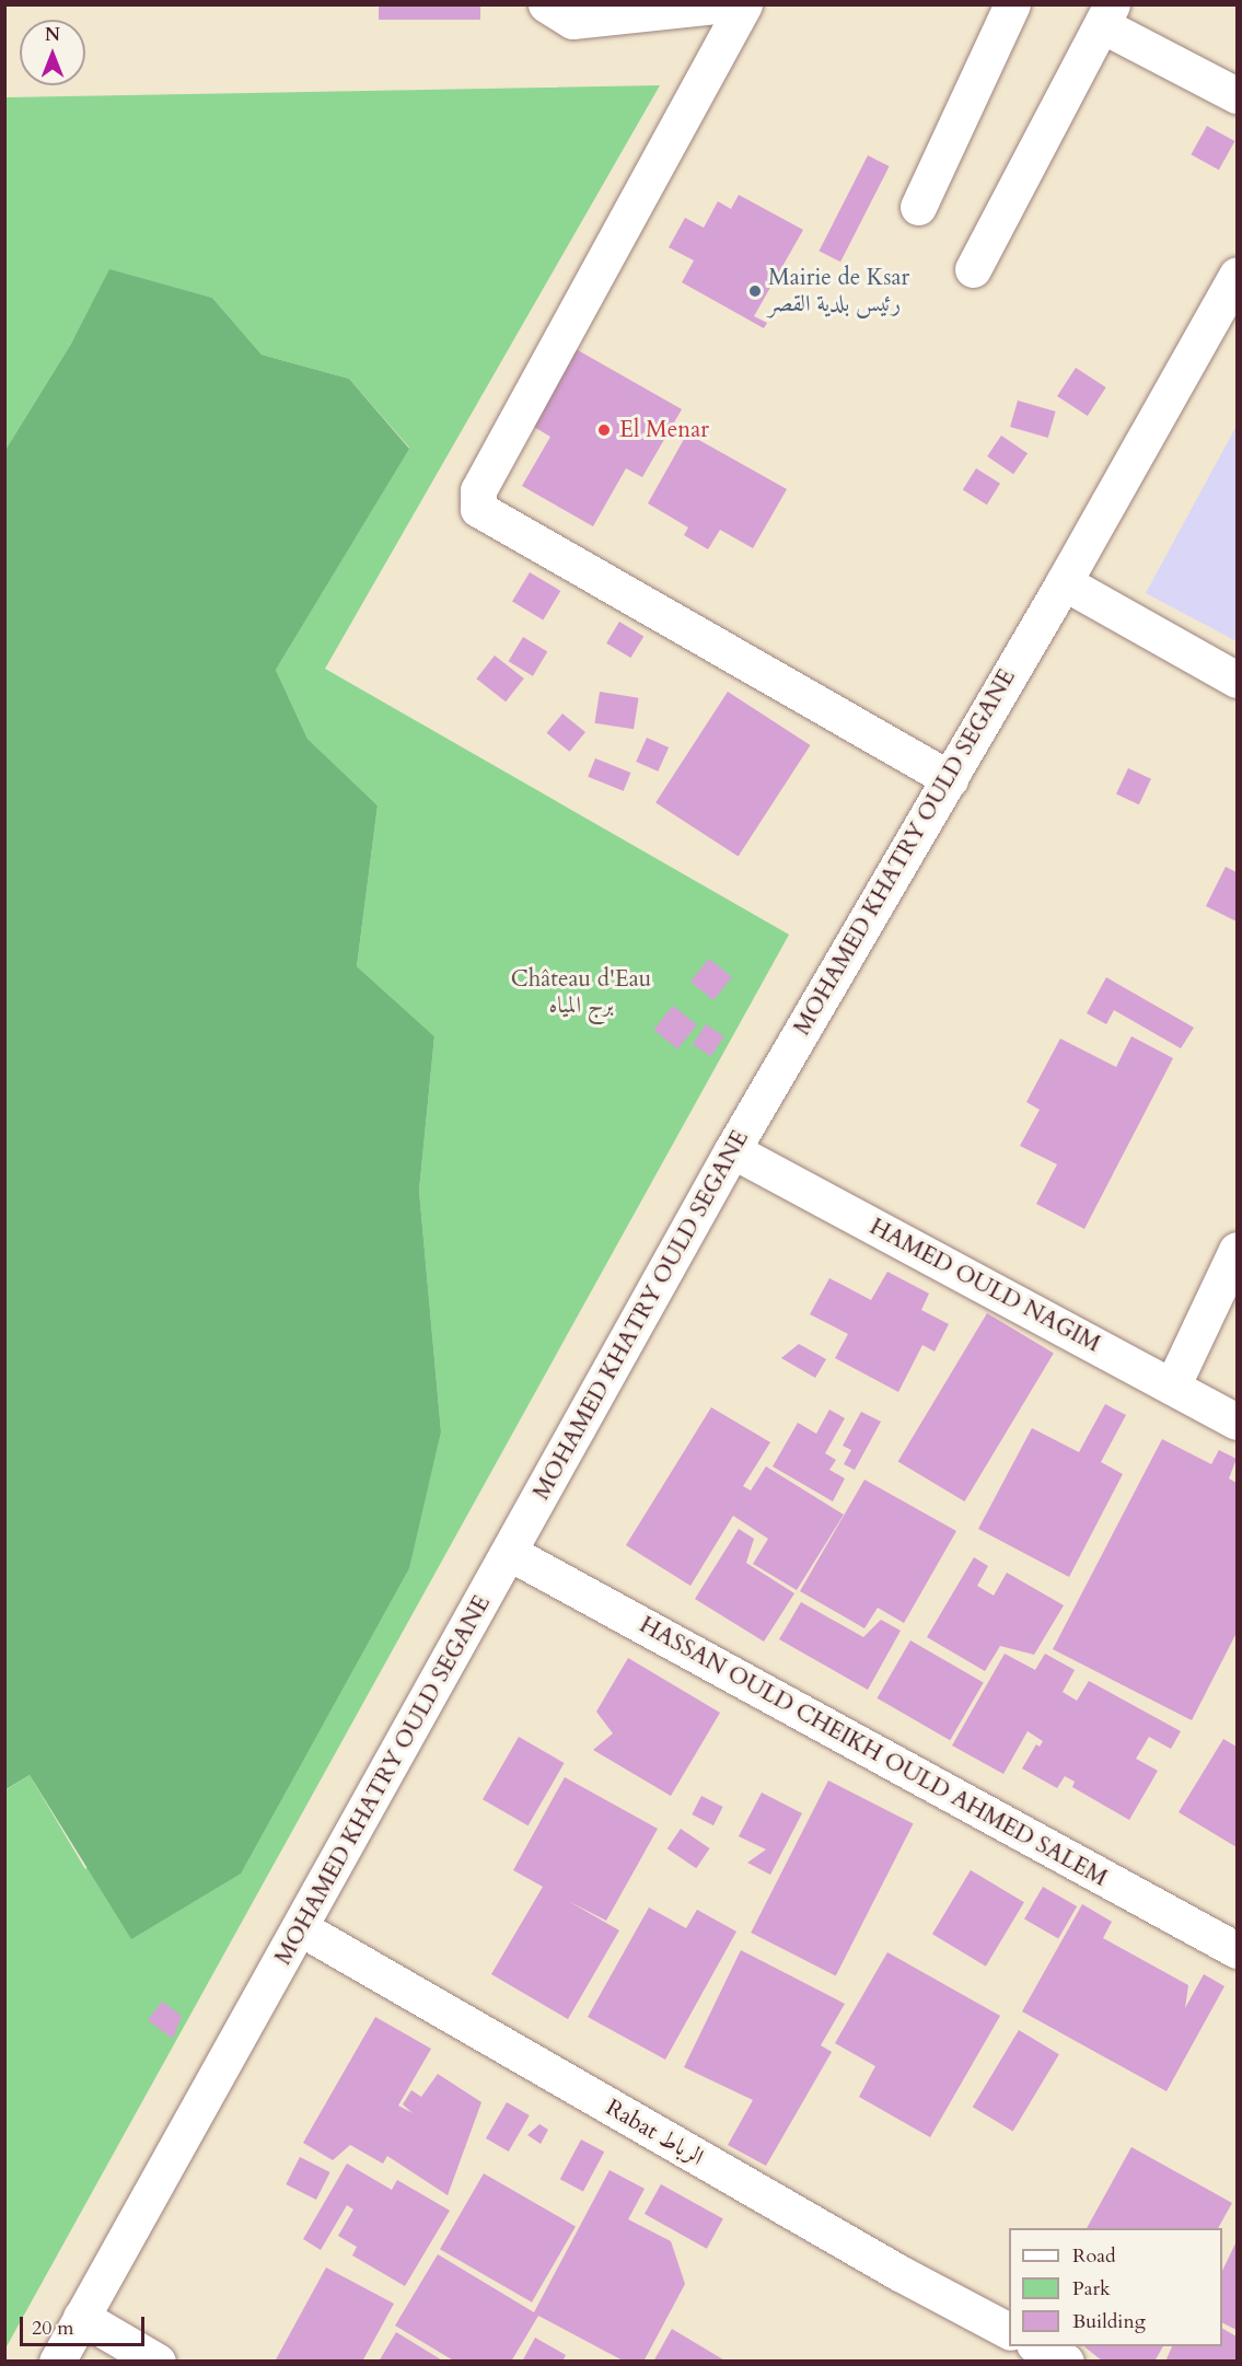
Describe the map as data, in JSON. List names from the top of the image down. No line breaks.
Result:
{"streets":{"street":["MOHAMED KHATRY OULD SEGANE","HAMED OULD NAGIM","HASSAN OULD CHEIKH OULD AHMED SALEM","Rabat الرباط"]},"crossings":[["MOHAMED KHATRY OULD SEGANE","HAMED OULD NAGIM"],["MOHAMED KHATRY OULD SEGANE","HASSAN OULD CHEIKH OULD AHMED SALEM"],["MOHAMED KHATRY OULD SEGANE","Rabat الرباط"]],"parks":["Château d'Eau برج المياه"],"places":["Mairie de Ksar رئيس بلدية القصر","El Menar"],"legend":["Road","Park","Building"],"scale_bar":"20 m","north":"top"}
